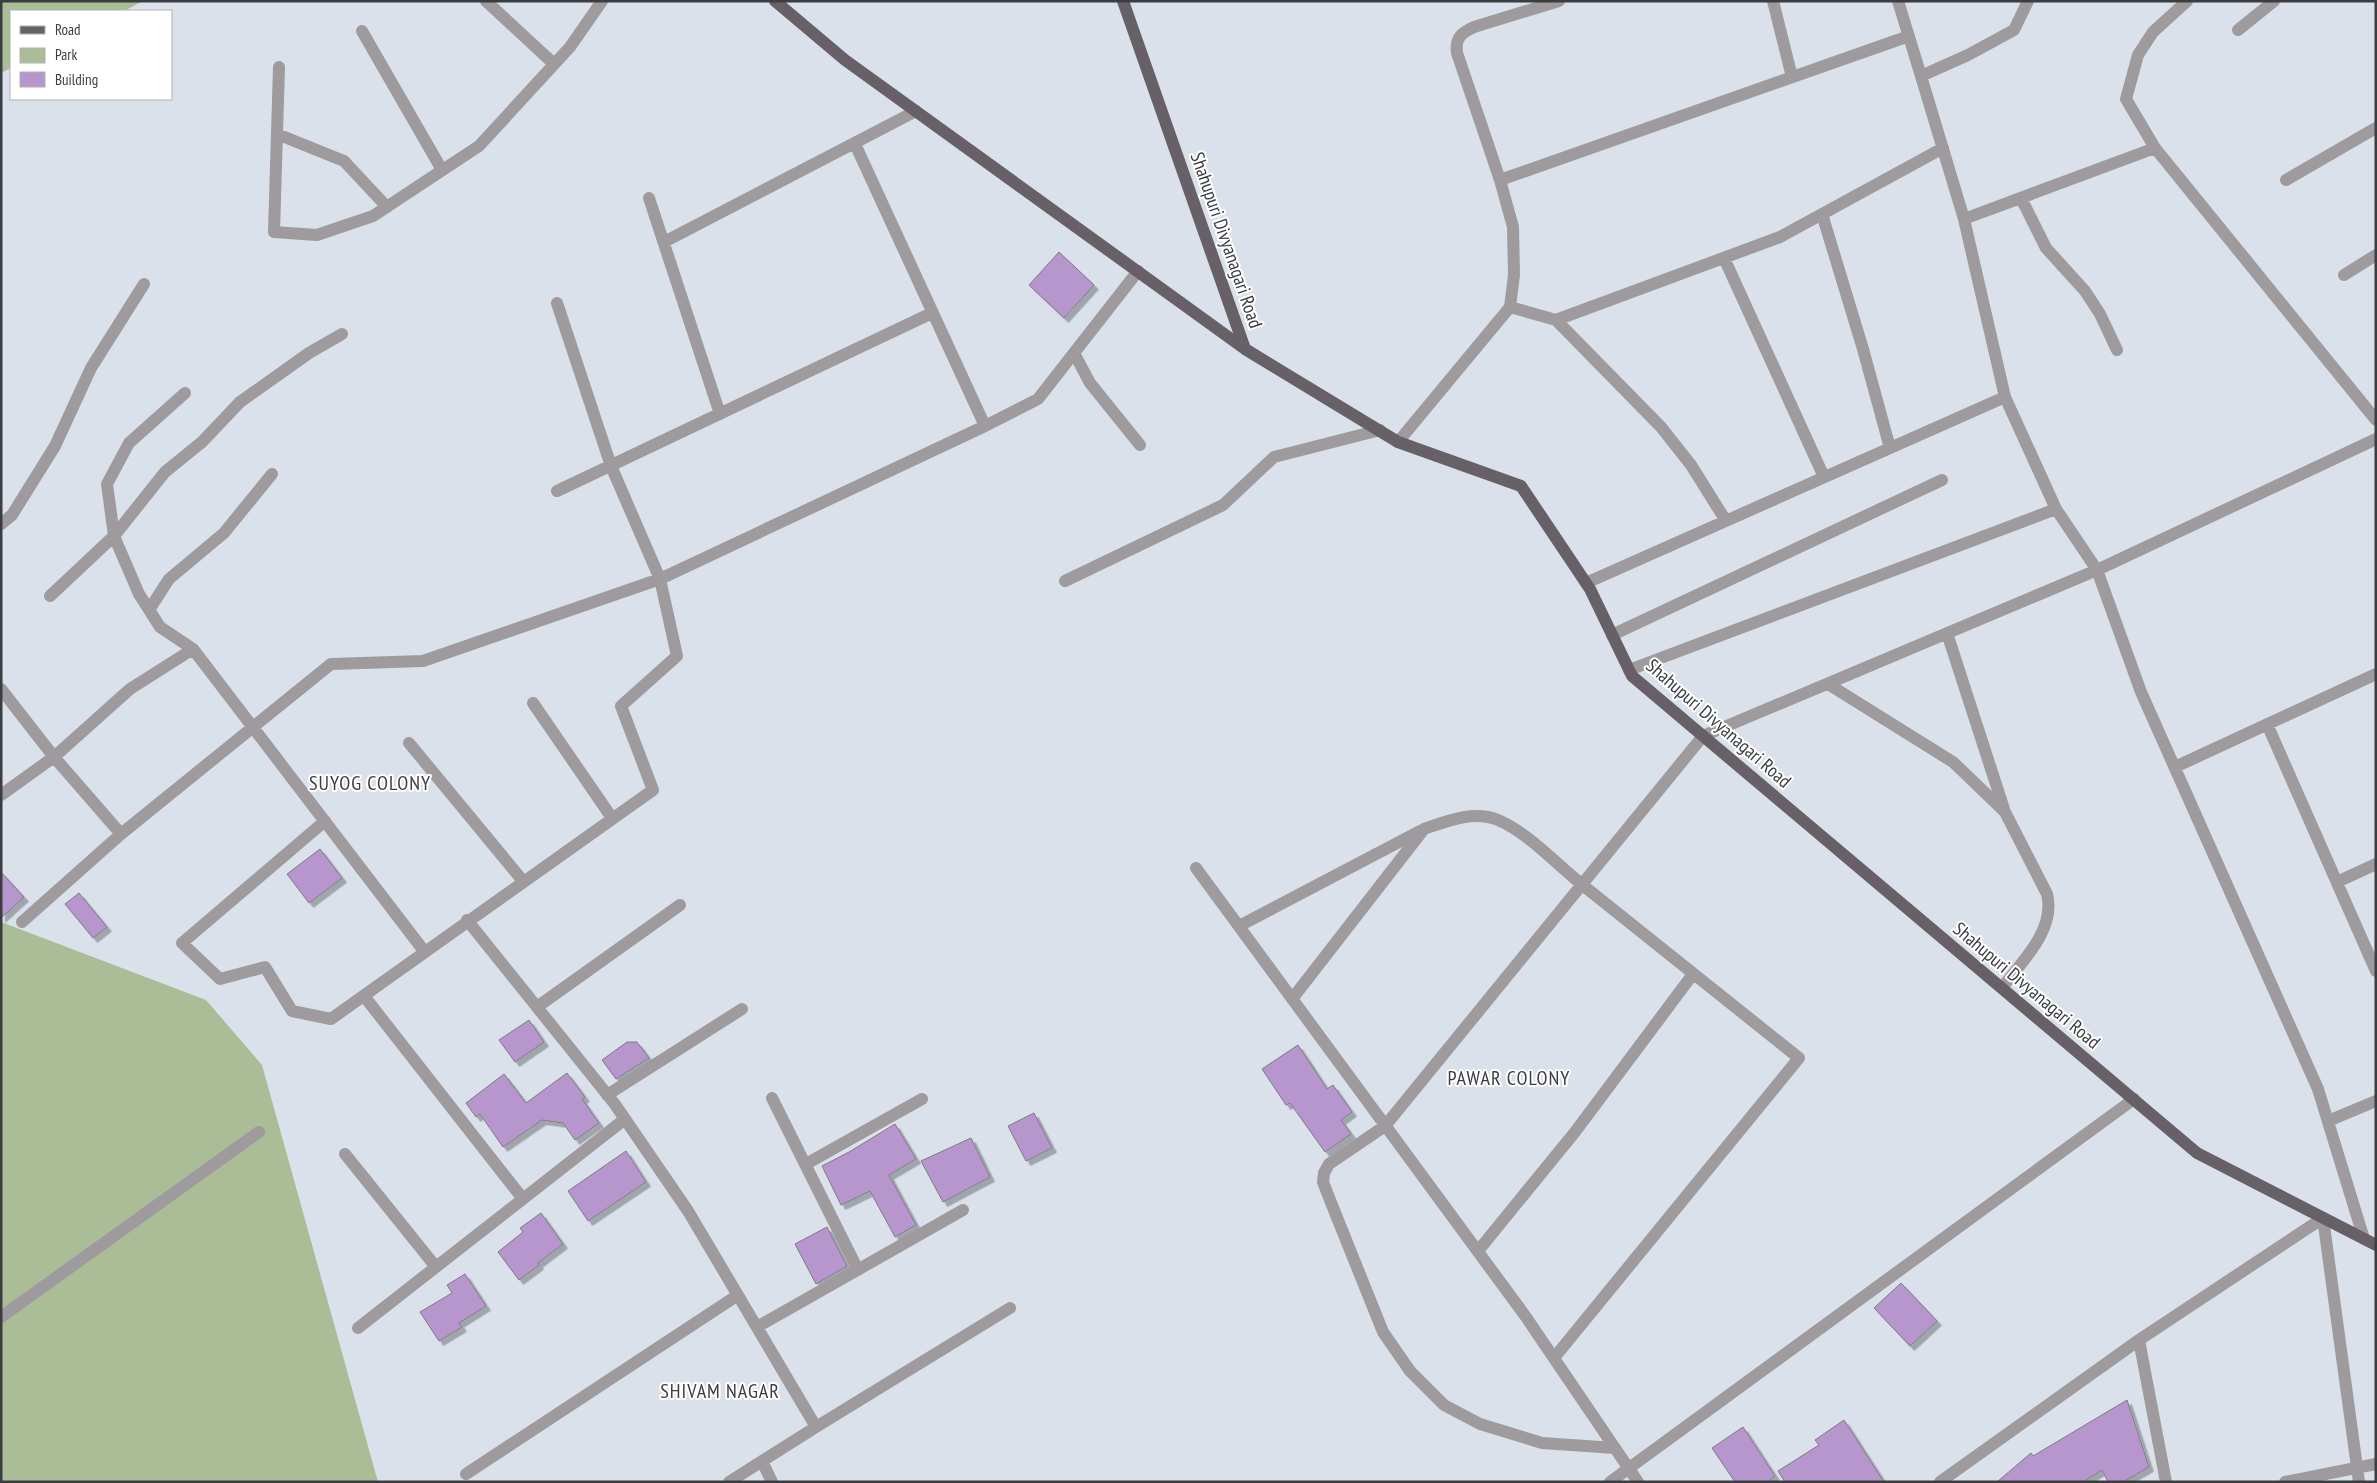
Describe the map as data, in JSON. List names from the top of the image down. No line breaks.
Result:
{"streets":{"main road":["Shahupuri Divyanagari Road"]},"districts":["SUYOG COLONY","PAWAR COLONY","SHIVAM NAGAR"],"legend":["Road","Park","Building"]}
